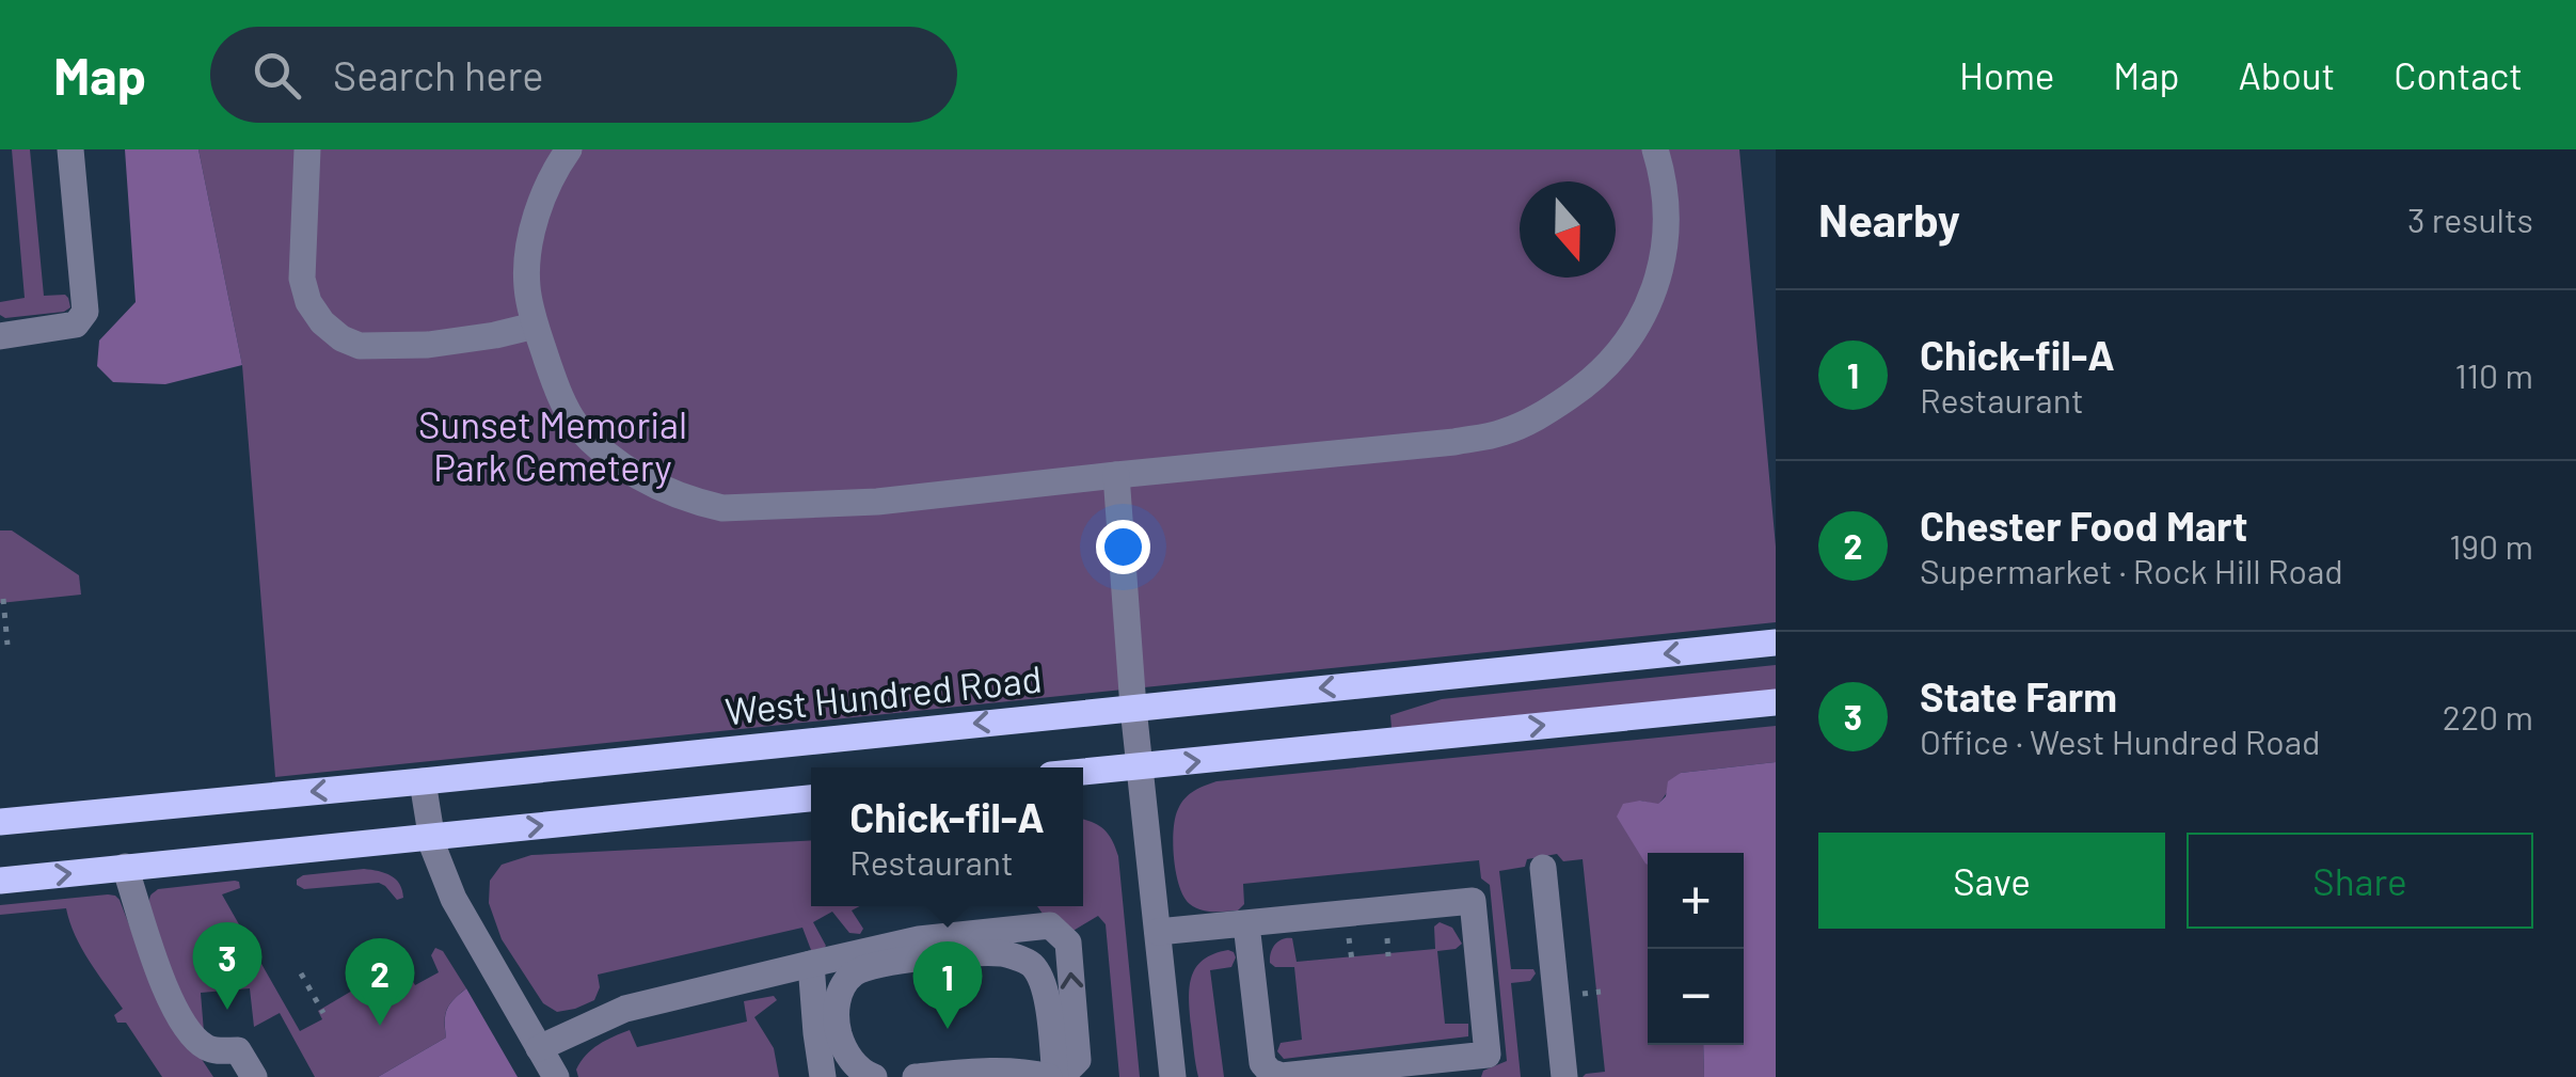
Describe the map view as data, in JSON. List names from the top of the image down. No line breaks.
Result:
{"streets":{"main road":["West Hundred Road"]},"parks":["Sunset Memorial Park Cemetery"],"north":"bottom","page":{"header":"Map","search":"Search here","nav":["Home","Map","About","Contact"],"heading":["Nearby","3 results"],"list":[{"mark":"1","name":"Chick-fil-A","note":"Restaurant","value":"110 m"},{"mark":"2","name":"Chester Food Mart","note":"Supermarket · Rock Hill Road","value":"190 m"},{"mark":"3","name":"State Farm","note":"Office · West Hundred Road","value":"220 m"}],"popup":["Chick-fil-A","Restaurant"],"buttons":["Save","Share"],"map_buttons":["+","−"],"pins":["3","2","1"]}}
